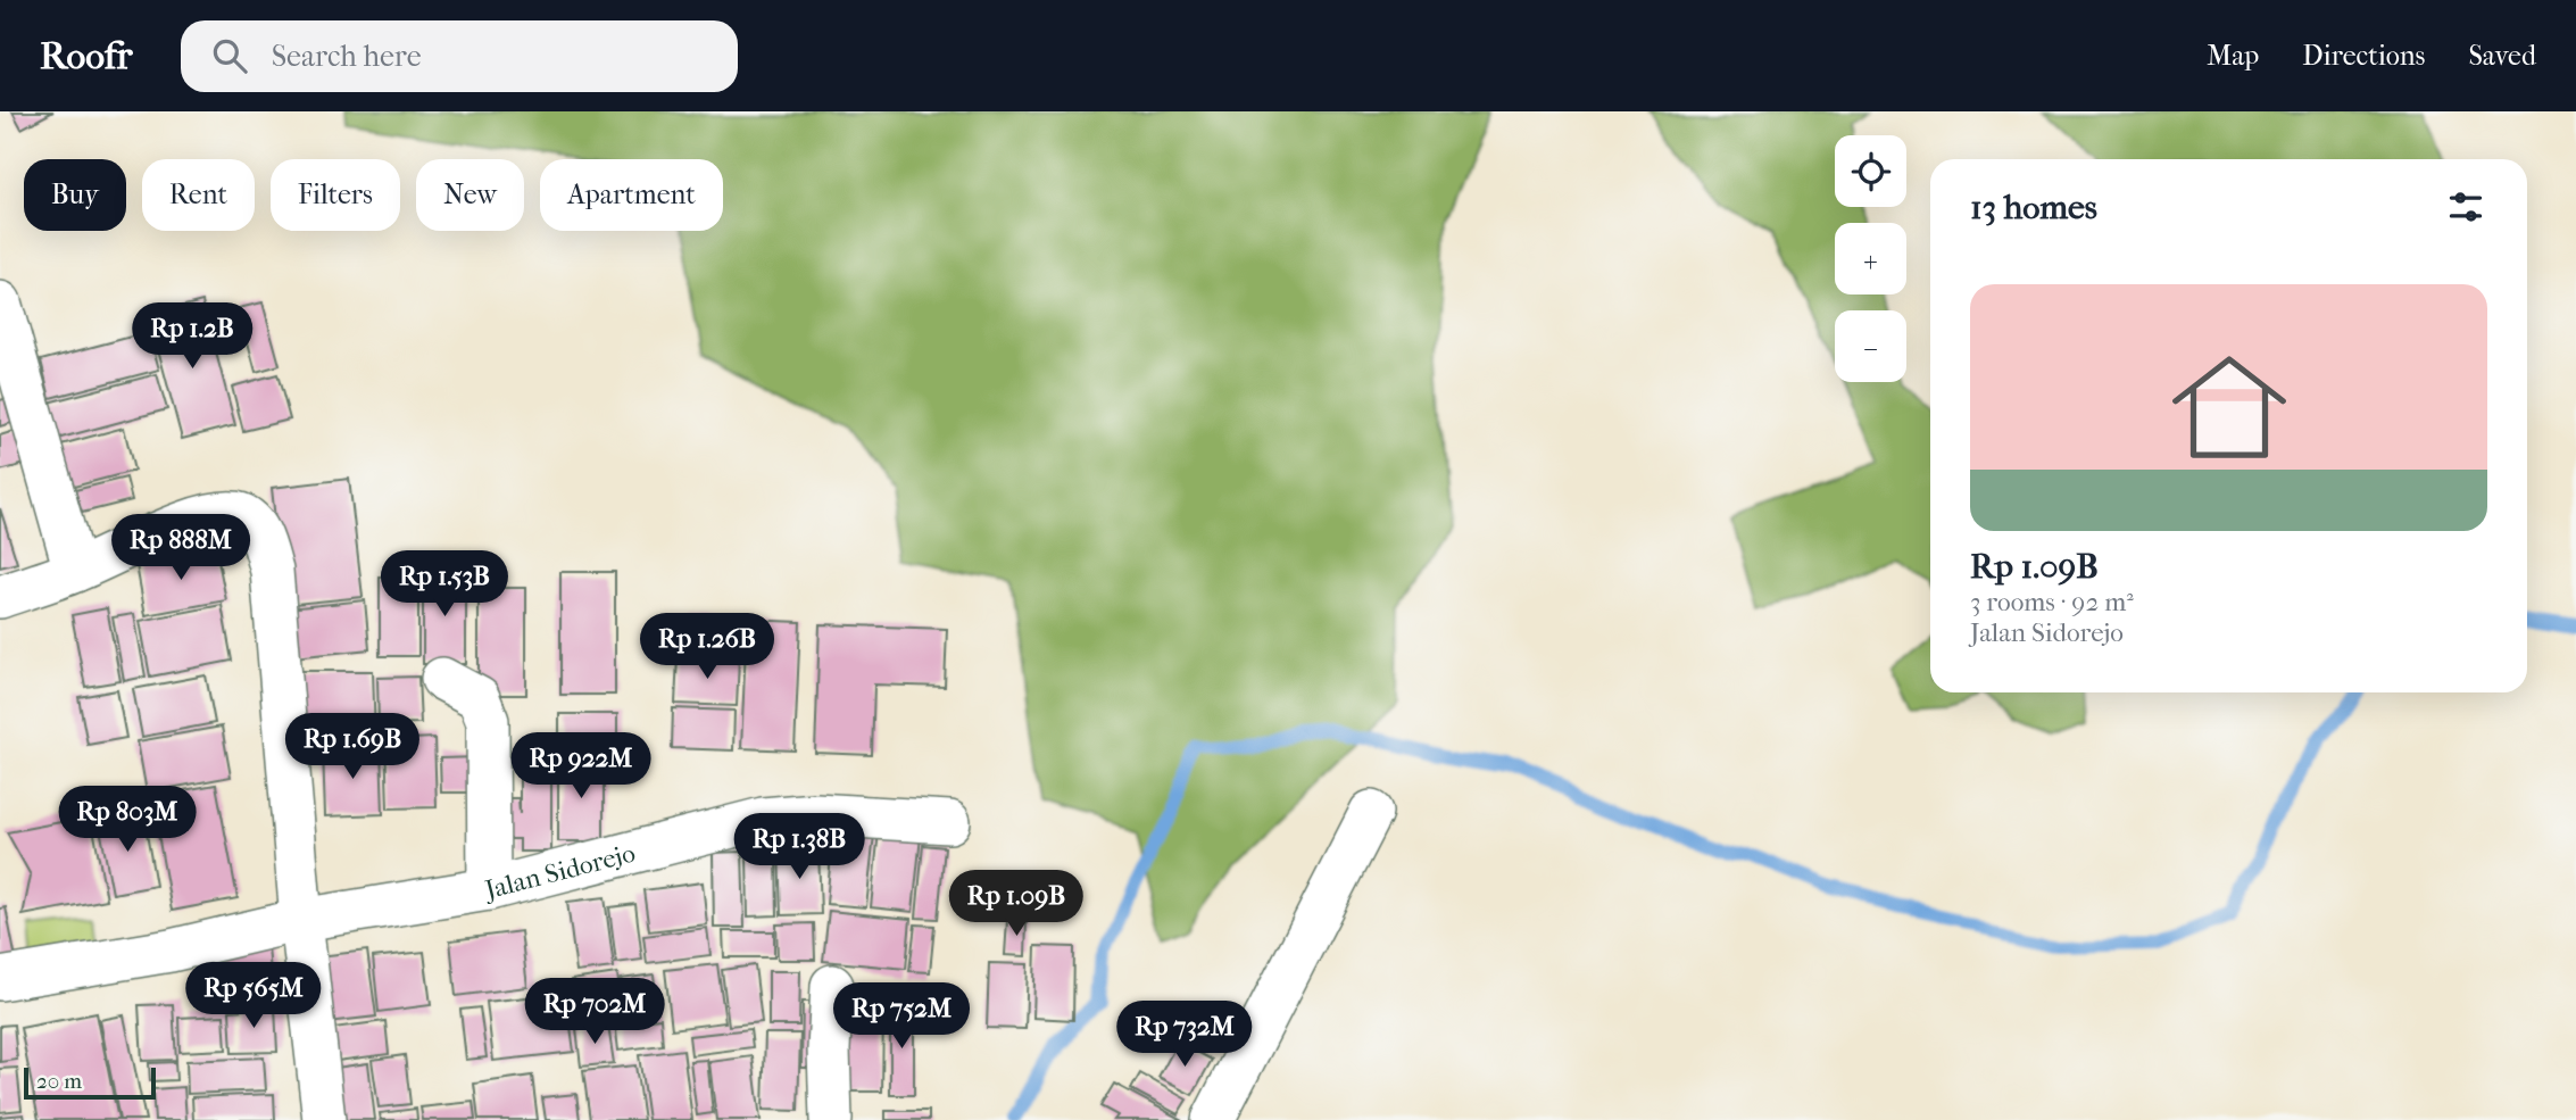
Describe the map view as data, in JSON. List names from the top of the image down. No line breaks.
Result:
{"streets":{"street":["Jalan Sidorejo"]},"scale_bar":"20 m","page":{"header":"Roofr","search":"Search here","nav":["Map","Directions","Saved"],"map_buttons":["+","−"],"chip":["Buy","Rent","Filters","New","Apartment"],"heading":"13 homes","list":[{"name":"Rp 1.09B","note":"3 rooms · 92 m² · Jalan Sidorejo"}],"price":["Rp 1.2B","Rp 888M","Rp 1.53B","Rp 1.26B","Rp 1.69B","Rp 922M","Rp 803M","Rp 1.38B","Rp 1.09B","Rp 565M","Rp 702M","Rp 752M","Rp 732M"],"scale":"20 m"}}
